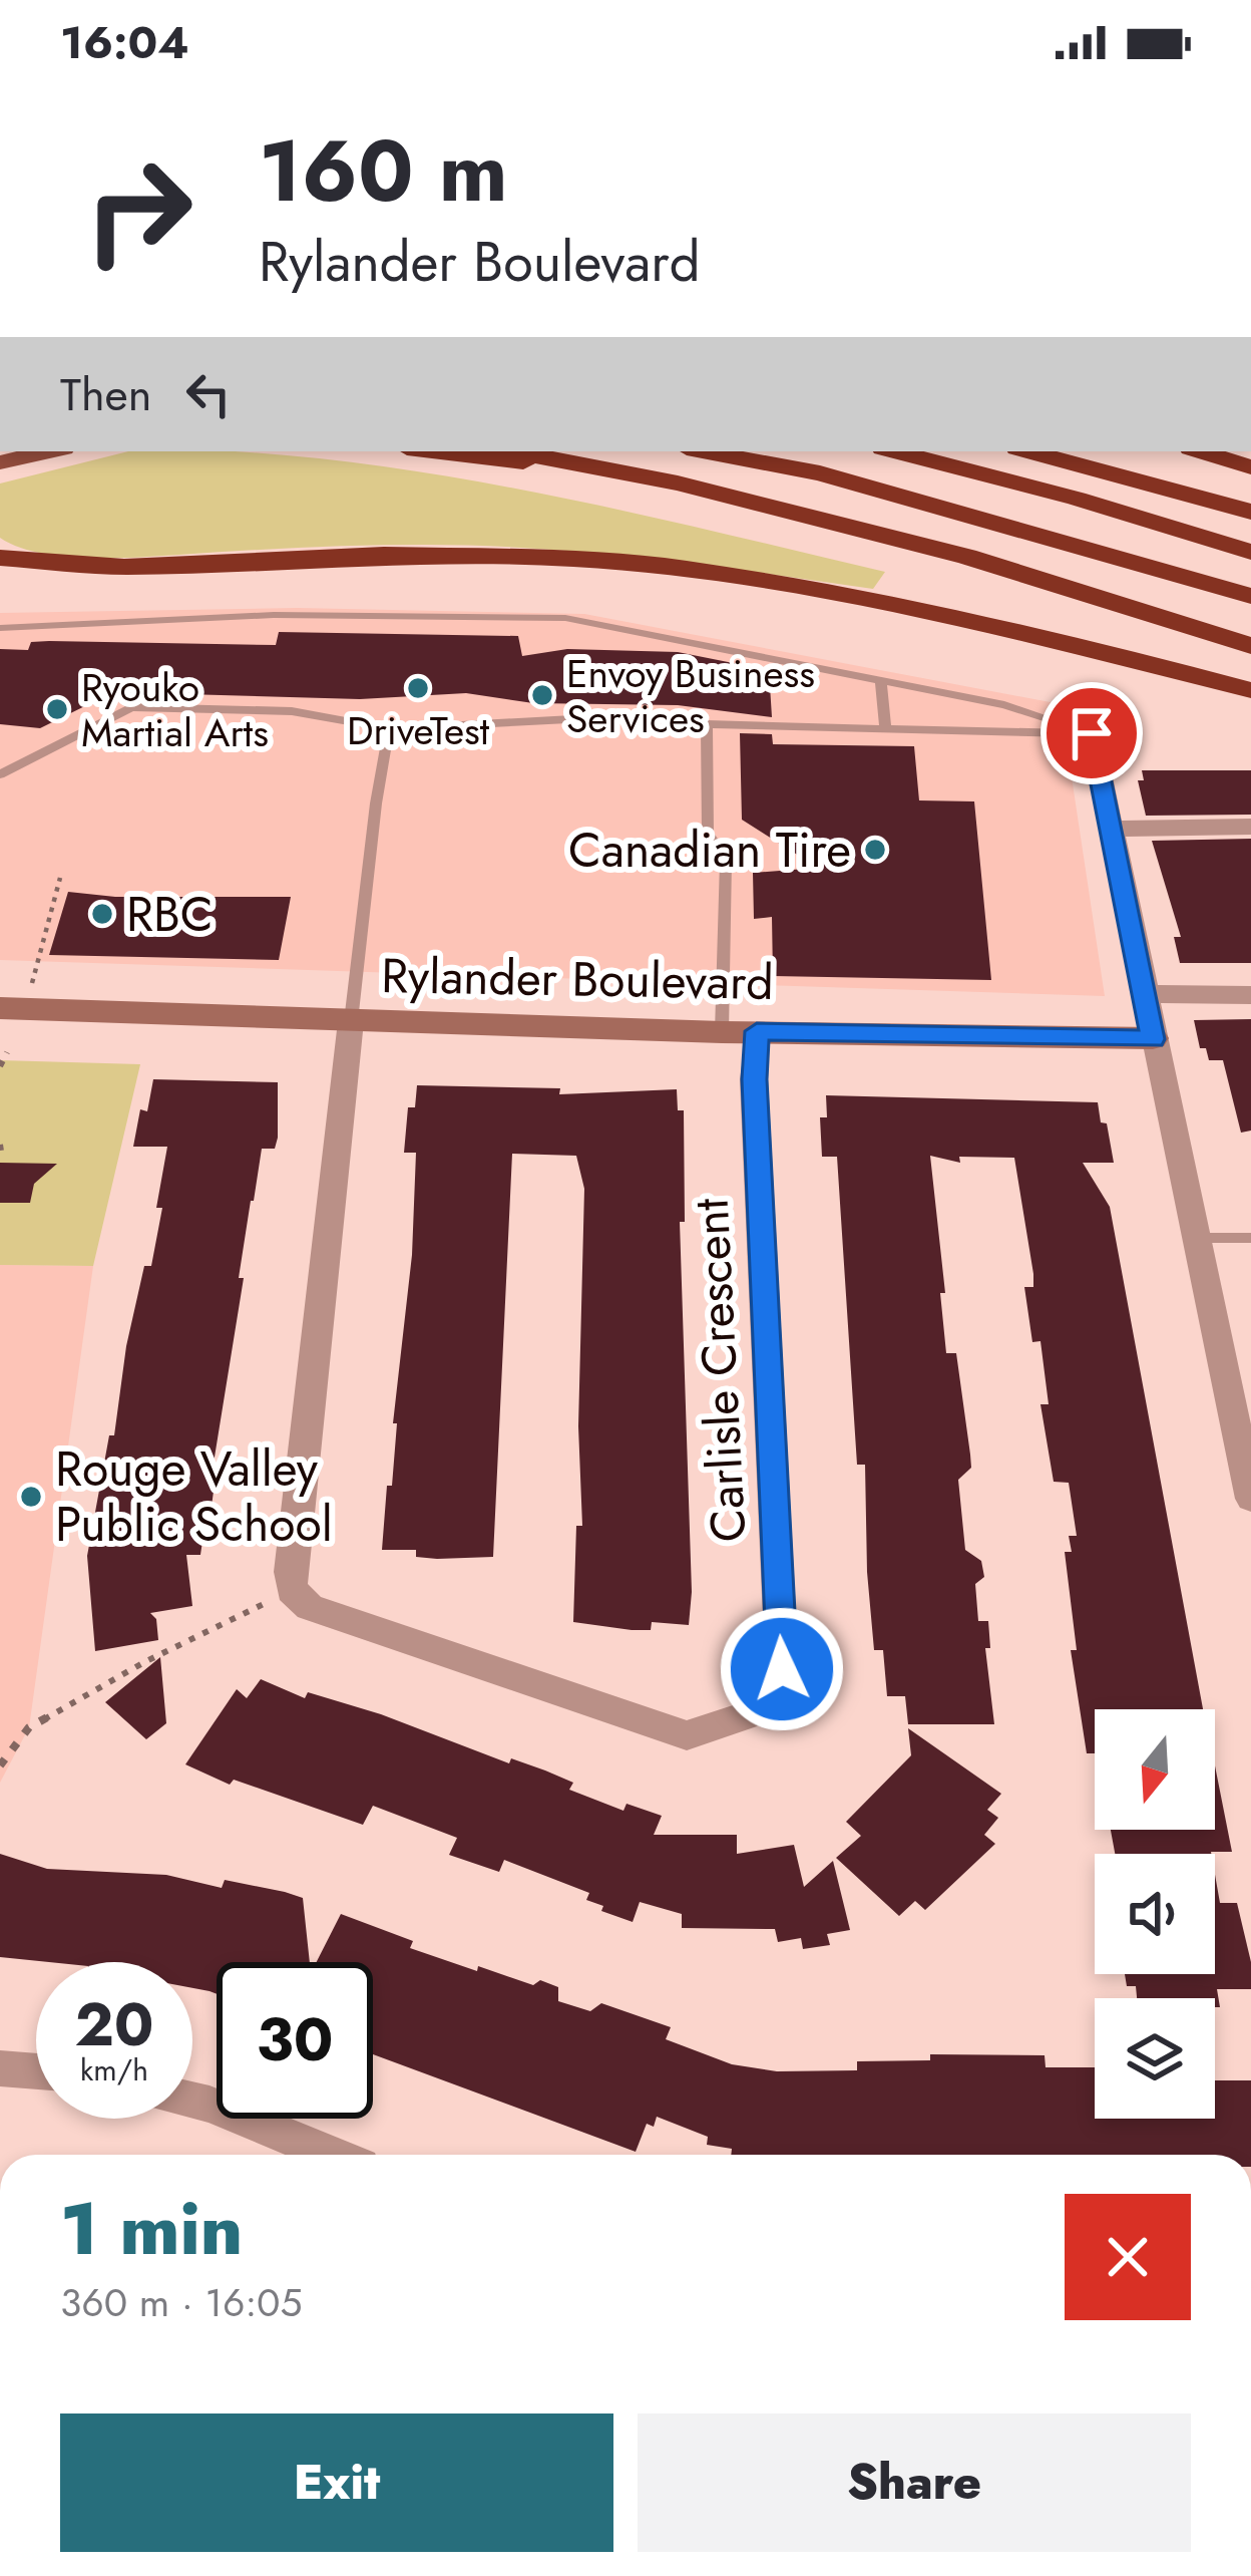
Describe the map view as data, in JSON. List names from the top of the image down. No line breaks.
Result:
{"streets":{"street":["Rylander Boulevard","Carlisle Crescent"]},"crossings":[["Rylander Boulevard","Carlisle Crescent"]],"places":["DriveTest","Envoy Business Services","Ryouko Martial Arts","Canadian Tire","RBC","Rouge Valley Public School"],"north":"bottom","page":{"status":"16:04","turn":["160 m","Rylander Boulevard"],"then":"Then","speed":"20 km/h","limit":"30","heading":["1 min","360 m · 16:05"],"buttons":["Exit","Share"]}}
